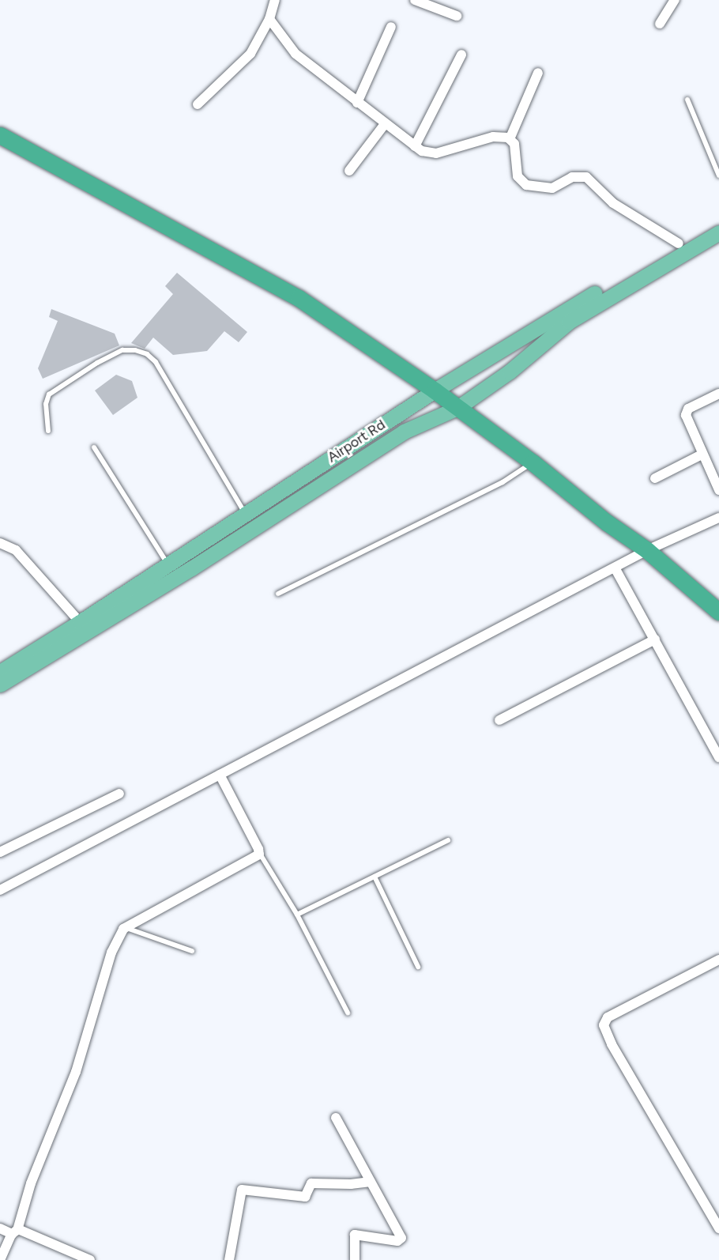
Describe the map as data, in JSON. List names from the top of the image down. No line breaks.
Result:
{"streets":{"main road":["Airport Rd"]}}
